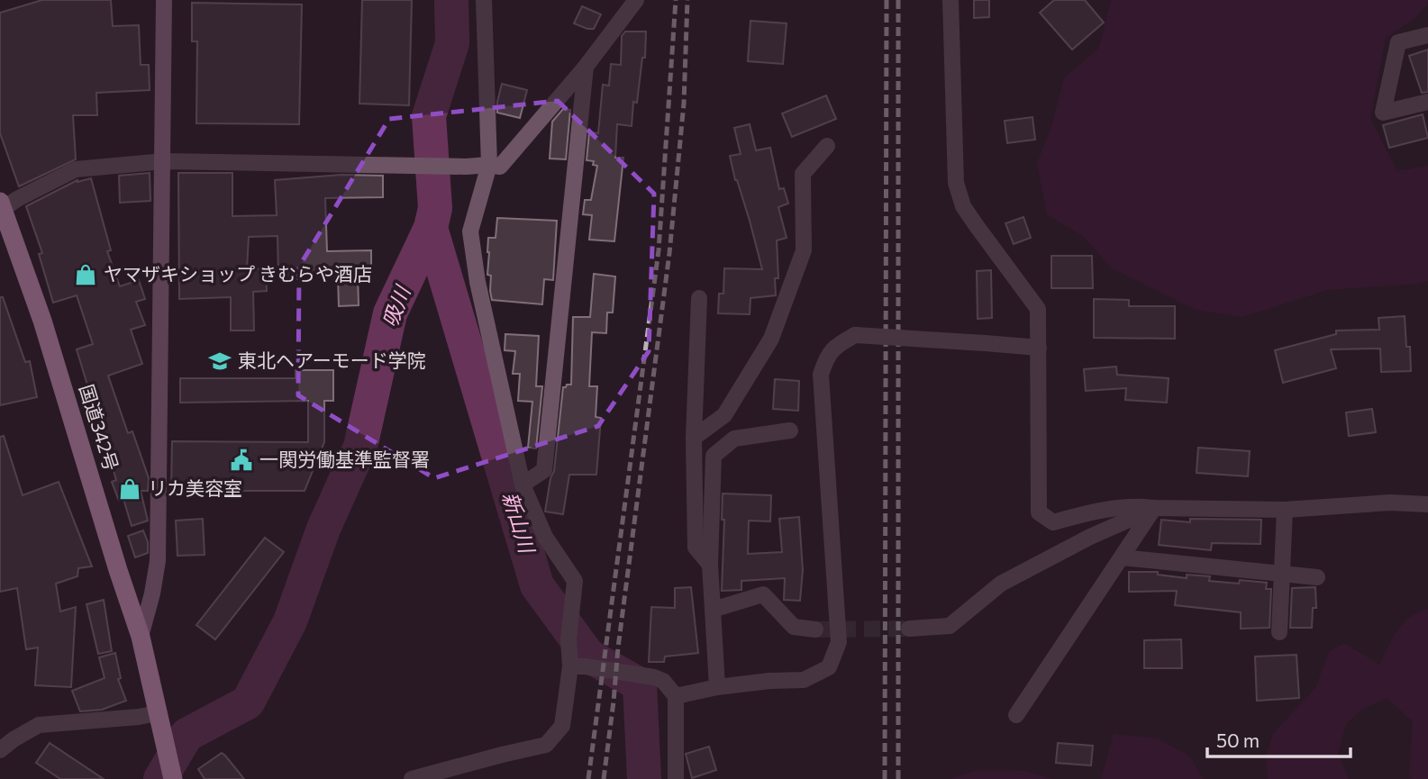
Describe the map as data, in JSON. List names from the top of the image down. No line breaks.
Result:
{"streets":{"highway":["国道342号"]},"water":["吸川","新山川"],"places":{"shop":["ヤマザキショップ きむらや酒店","リカ美容室"],"school or university":["東北ヘアーモード学院"],"public building":["一関労働基準監督署"]},"scale_bar":"50 m"}
